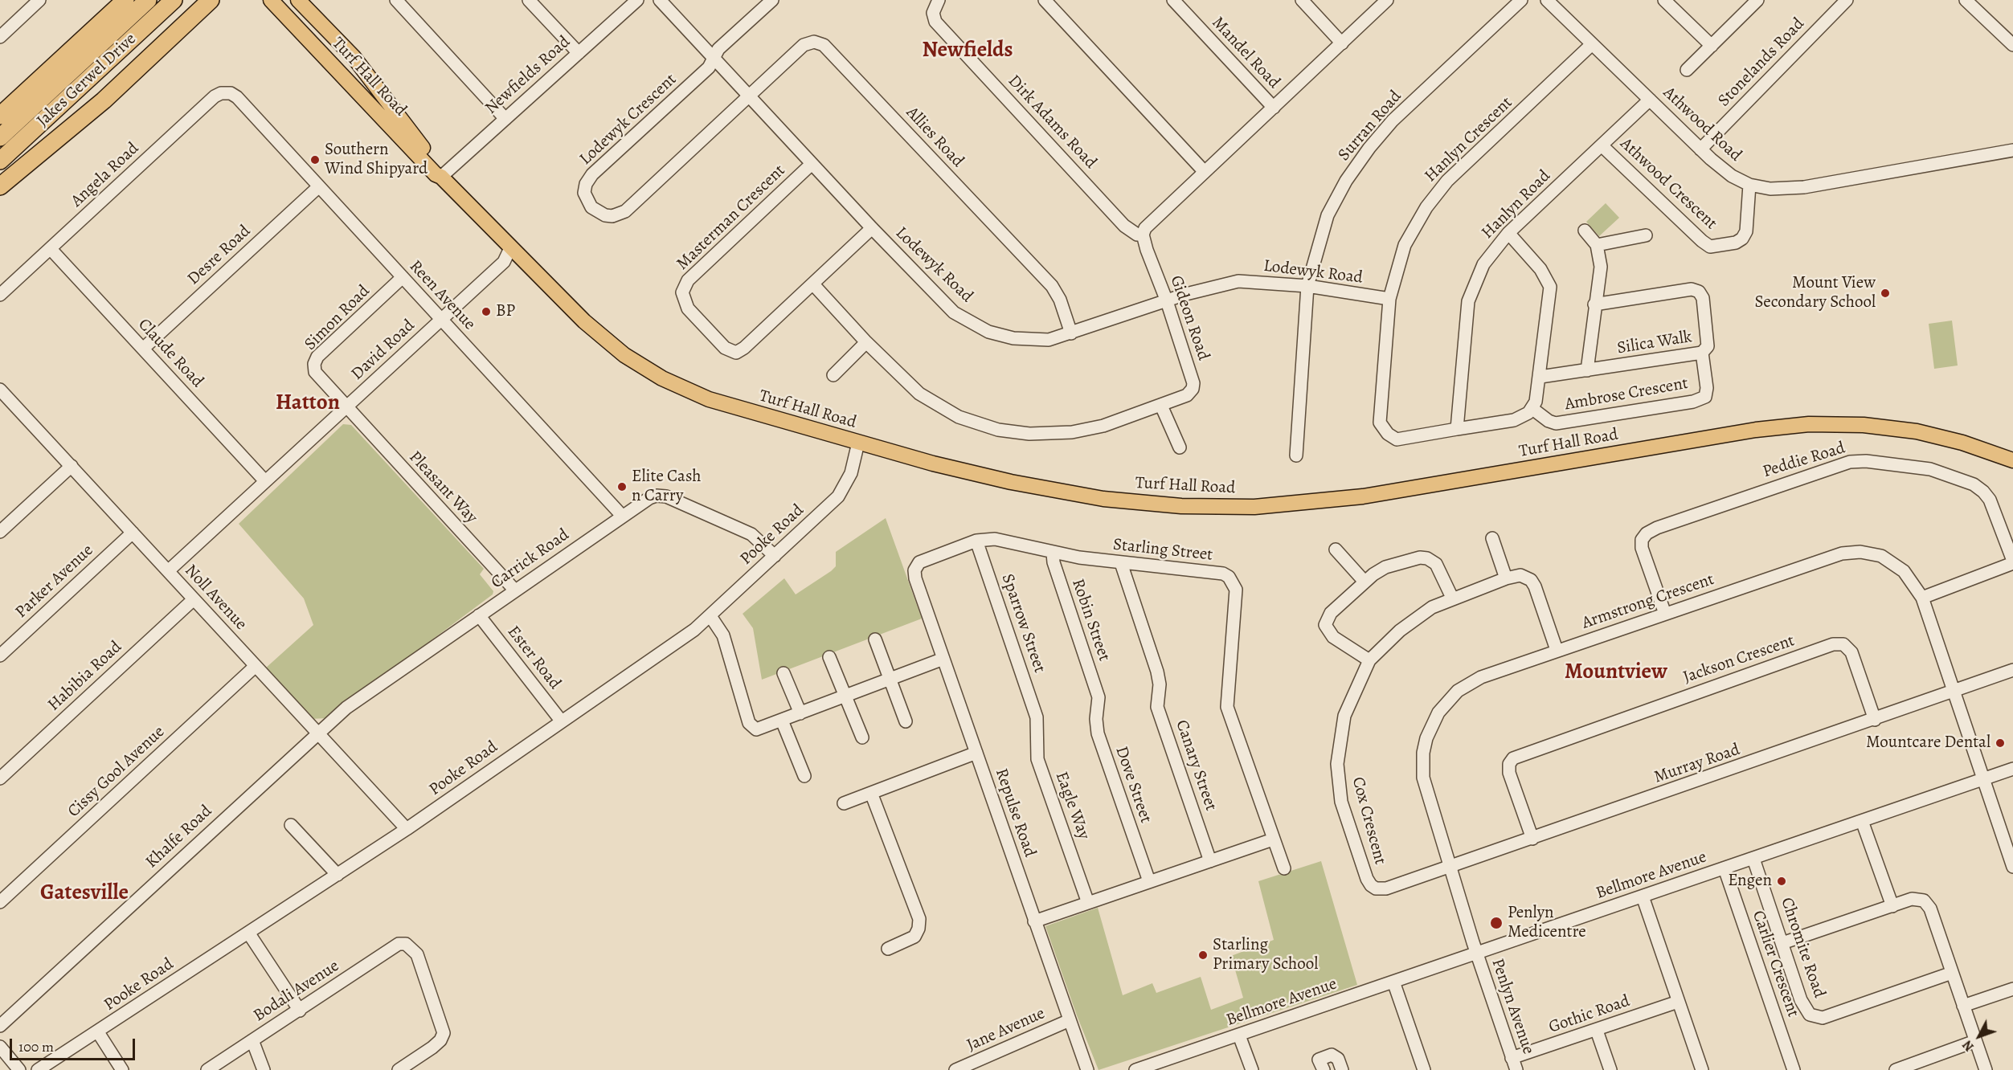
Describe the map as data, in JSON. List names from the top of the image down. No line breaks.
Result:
{"streets":{"highway":["Jakes Gerwel Drive"],"main road":["Turf Hall Road"],"street":["Mandel Road","Stonelands Road","Newfields Road","Lodewyk Crescent","Dirk Adams Road","Athwood Road","Surran Road","Allies Road","Hanlyn Crescent","Angela Road","Athwood Crescent","Hanlyn Road","Masterman Crescent","Desre Road","Lodewyk Road","Reen Avenue","Simon Road","Gideon Road","Silica Walk","David Road","Claude Road","Ambrose Crescent","Peddie Road","Pleasant Way","Pooke Road","Starling Street","Carrick Road","Parker Avenue","Noll Avenue","Armstrong Crescent","Robin Street","Sparrow Street","Ester Road","Jackson Crescent","Habibia Road","Murray Road","Canary Street","Cissy Gool Avenue","Dove Street","Eagle Way","Repulse Road","Cox Crescent","Khalfe Road","Bellmore Avenue","Chromite Road","Carlier Crescent","Bodali Avenue","Penlyn Avenue","Gothic Road","Jane Avenue"]},"crossings":[["Stonelands Road","Athwood Road"],["Newfields Road","Turf Hall Road"],["Turf Hall Road","David Road"],["Turf Hall Road","Pooke Road"],["Lodewyk Crescent","Allies Road"],["Lodewyk Crescent","Lodewyk Road"],["Dirk Adams Road","Gideon Road"],["Athwood Road","Hanlyn Crescent"],["Athwood Road","Athwood Crescent"],["Athwood Road","Hanlyn Road"],["Surran Road","Lodewyk Road"],["Allies Road","Lodewyk Road"],["Hanlyn Crescent","Hanlyn Road"],["Hanlyn Crescent","Lodewyk Road"],["Angela Road","Reen Avenue"],["Angela Road","Claude Road"],["Athwood Crescent","Hanlyn Road"],["Masterman Crescent","Lodewyk Road"],["Masterman Crescent","Gideon Road"],["Desre Road","Reen Avenue"],["Desre Road","Claude Road"],["Lodewyk Road","Gideon Road"],["Reen Avenue","Simon Road"],["Reen Avenue","David Road"],["Reen Avenue","Carrick Road"],["Simon Road","David Road"],["Simon Road","Pleasant Way"],["Silica Walk","Ambrose Crescent"],["David Road","Claude Road"],["David Road","Pleasant Way"],["David Road","Noll Avenue"],["Peddie Road","Armstrong Crescent"],["Pleasant Way","Carrick Road"],["Pooke Road","Carrick Road"],["Pooke Road","Noll Avenue"],["Pooke Road","Ester Road"],["Starling Street","Robin Street"],["Starling Street","Sparrow Street"],["Starling Street","Canary Street"],["Starling Street","Repulse Road"],["Carrick Road","Noll Avenue"],["Carrick Road","Ester Road"],["Carrick Road","Khalfe Road"],["Parker Avenue","Noll Avenue"],["Noll Avenue","Habibia Road"],["Noll Avenue","Cissy Gool Avenue"],["Noll Avenue","Khalfe Road"],["Armstrong Crescent","Murray Road"],["Armstrong Crescent","Cox Crescent"],["Armstrong Crescent","Bellmore Avenue"],["Armstrong Crescent","Penlyn Avenue"],["Robin Street","Dove Street"],["Sparrow Street","Eagle Way"],["Jackson Crescent","Murray Road"],["Murray Road","Cox Crescent"],["Repulse Road","Jane Avenue"],["Bellmore Avenue","Chromite Road"],["Bellmore Avenue","Carlier Crescent"],["Bellmore Avenue","Penlyn Avenue"],["Penlyn Avenue","Gothic Road"]],"districts":["Newfields","Hatton","Mountview","Gatesville"],"places":["Southern Wind Shipyard","Mount View Secondary School","BP","Elite Cash n Carry","Mountcare Dental","Engen","Penlyn Medicentre","Starling Primary School"],"scale_bar":"100 m","north":"bottom left"}
